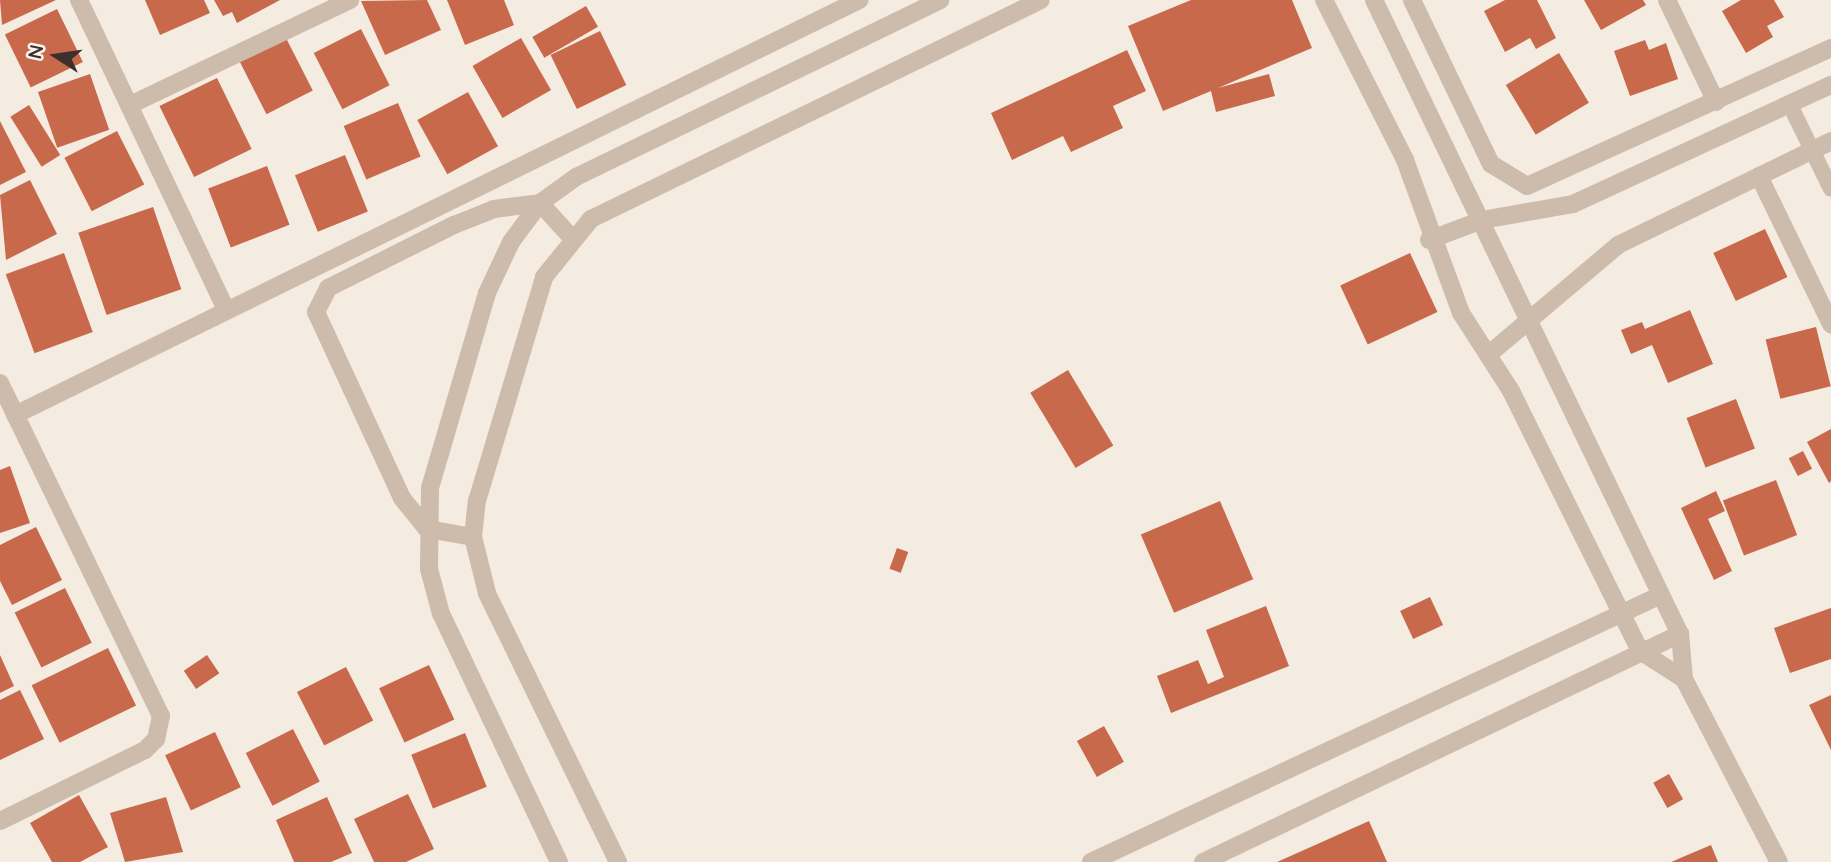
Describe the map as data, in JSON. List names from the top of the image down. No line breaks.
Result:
{"north":"left"}
